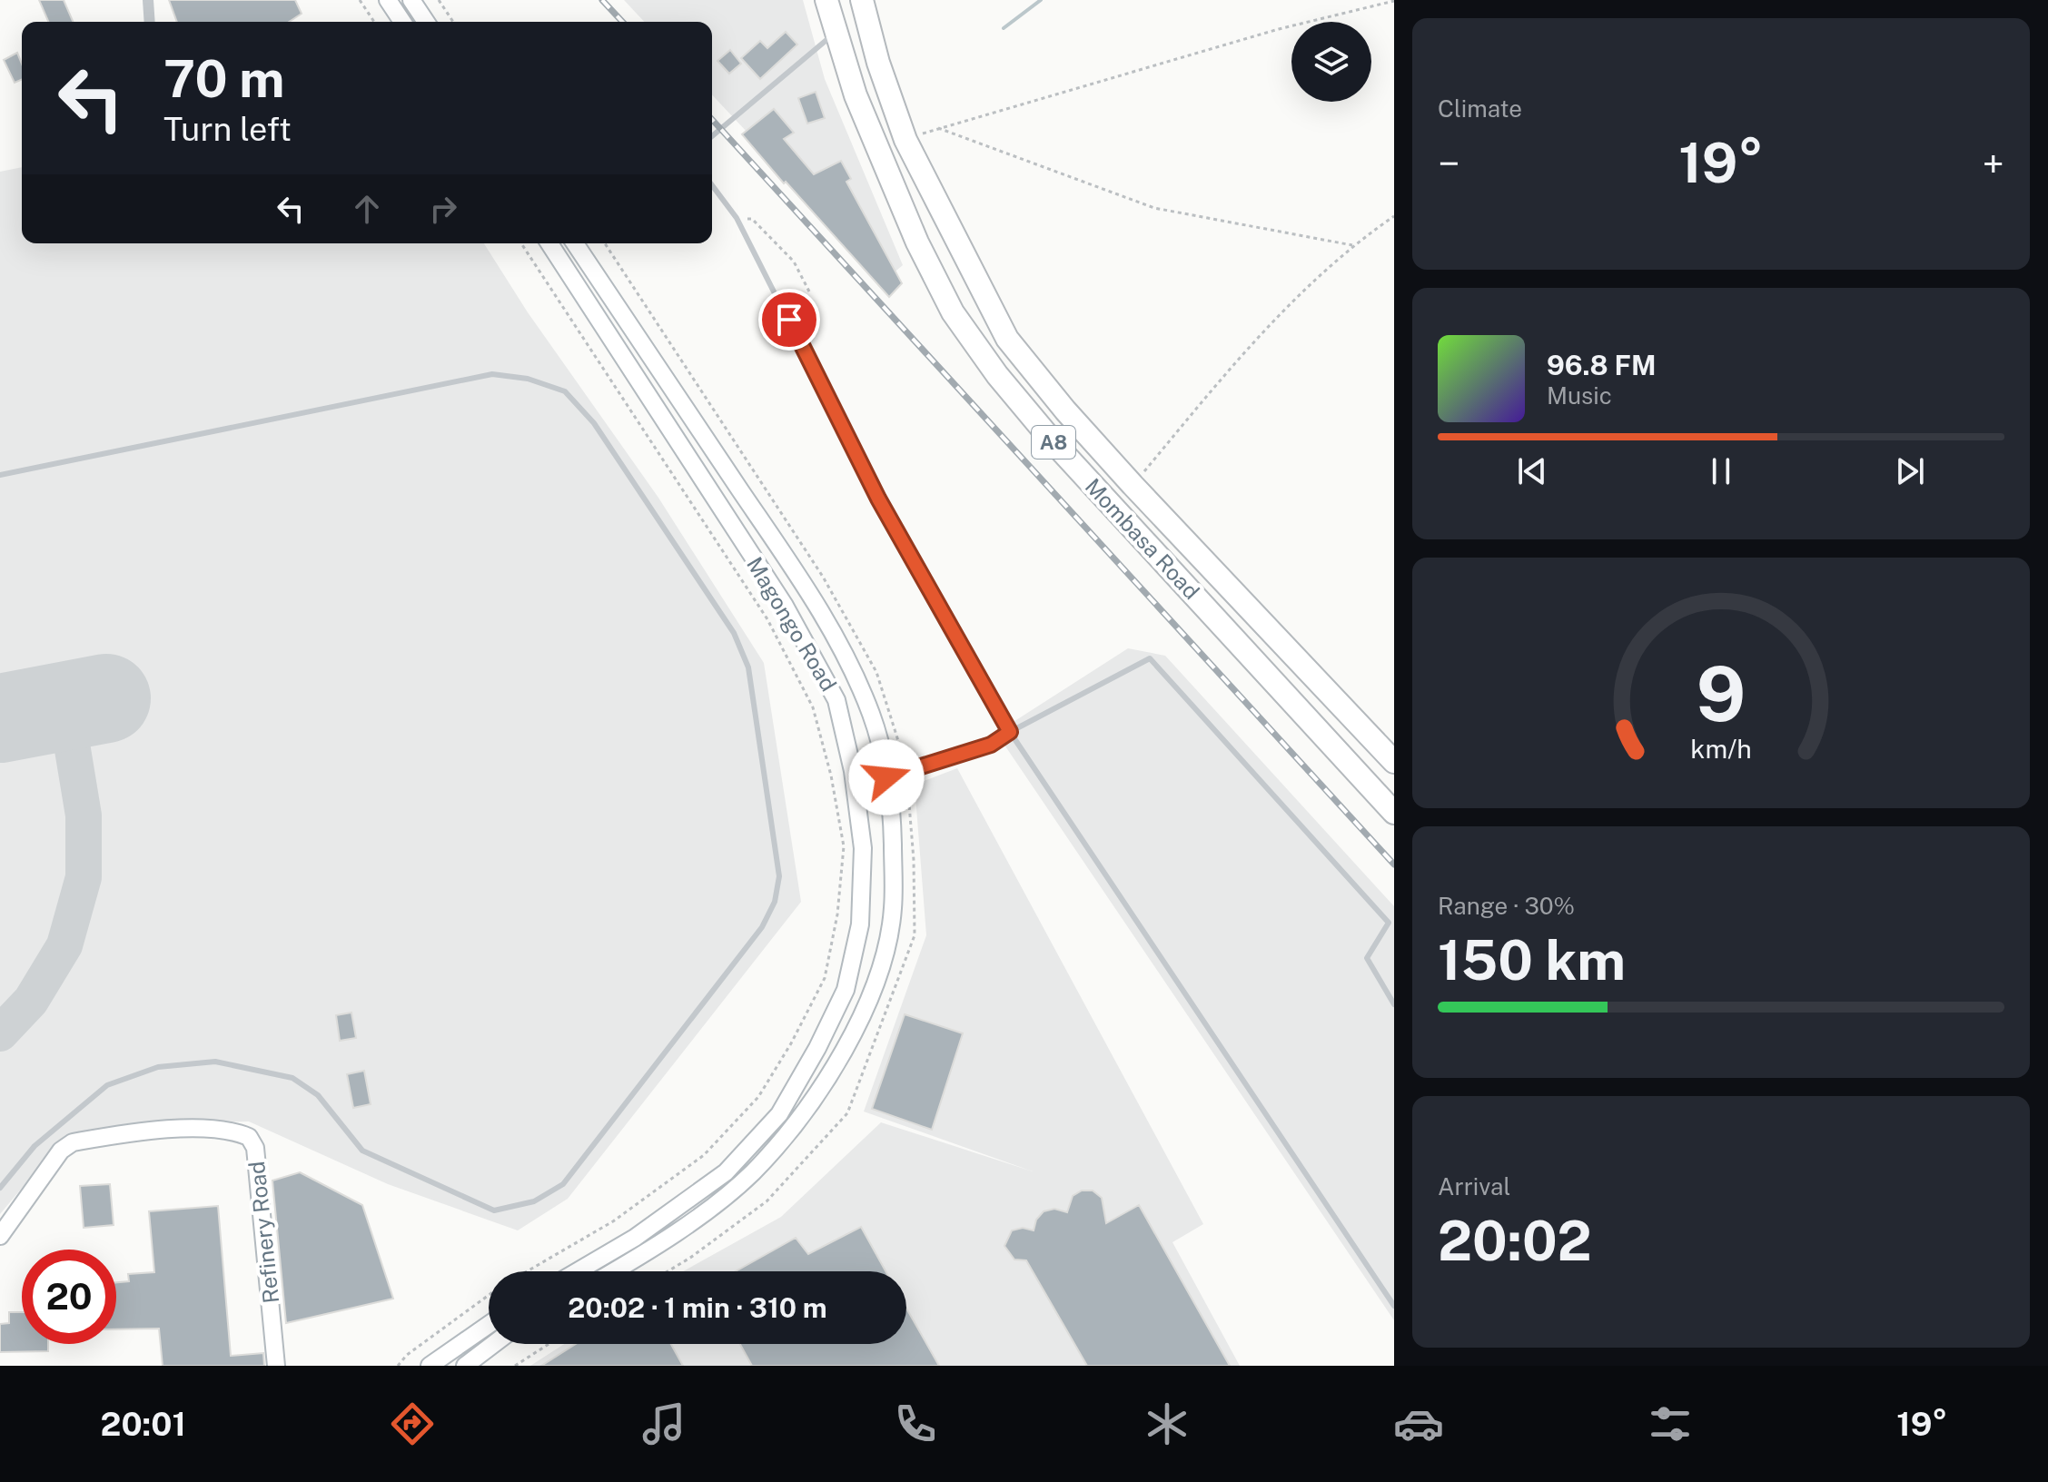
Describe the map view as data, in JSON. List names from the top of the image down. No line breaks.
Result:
{"streets":{"highway":["A8","Mombasa Road"],"main road":["Magongo Road","Refinery Road"]},"page":{"tile":["Climate",["Range · 30%","150 km"],["Arrival","20:02"]],"turn":["70 m","Turn left"],"heat":["−","19°","+"],"song":["96.8 FM","Music"],"limit":"20","trip":"20:02 · 1 min · 310 m","tabs":["20:01","19°"],"gauge":["9","km/h"]}}
